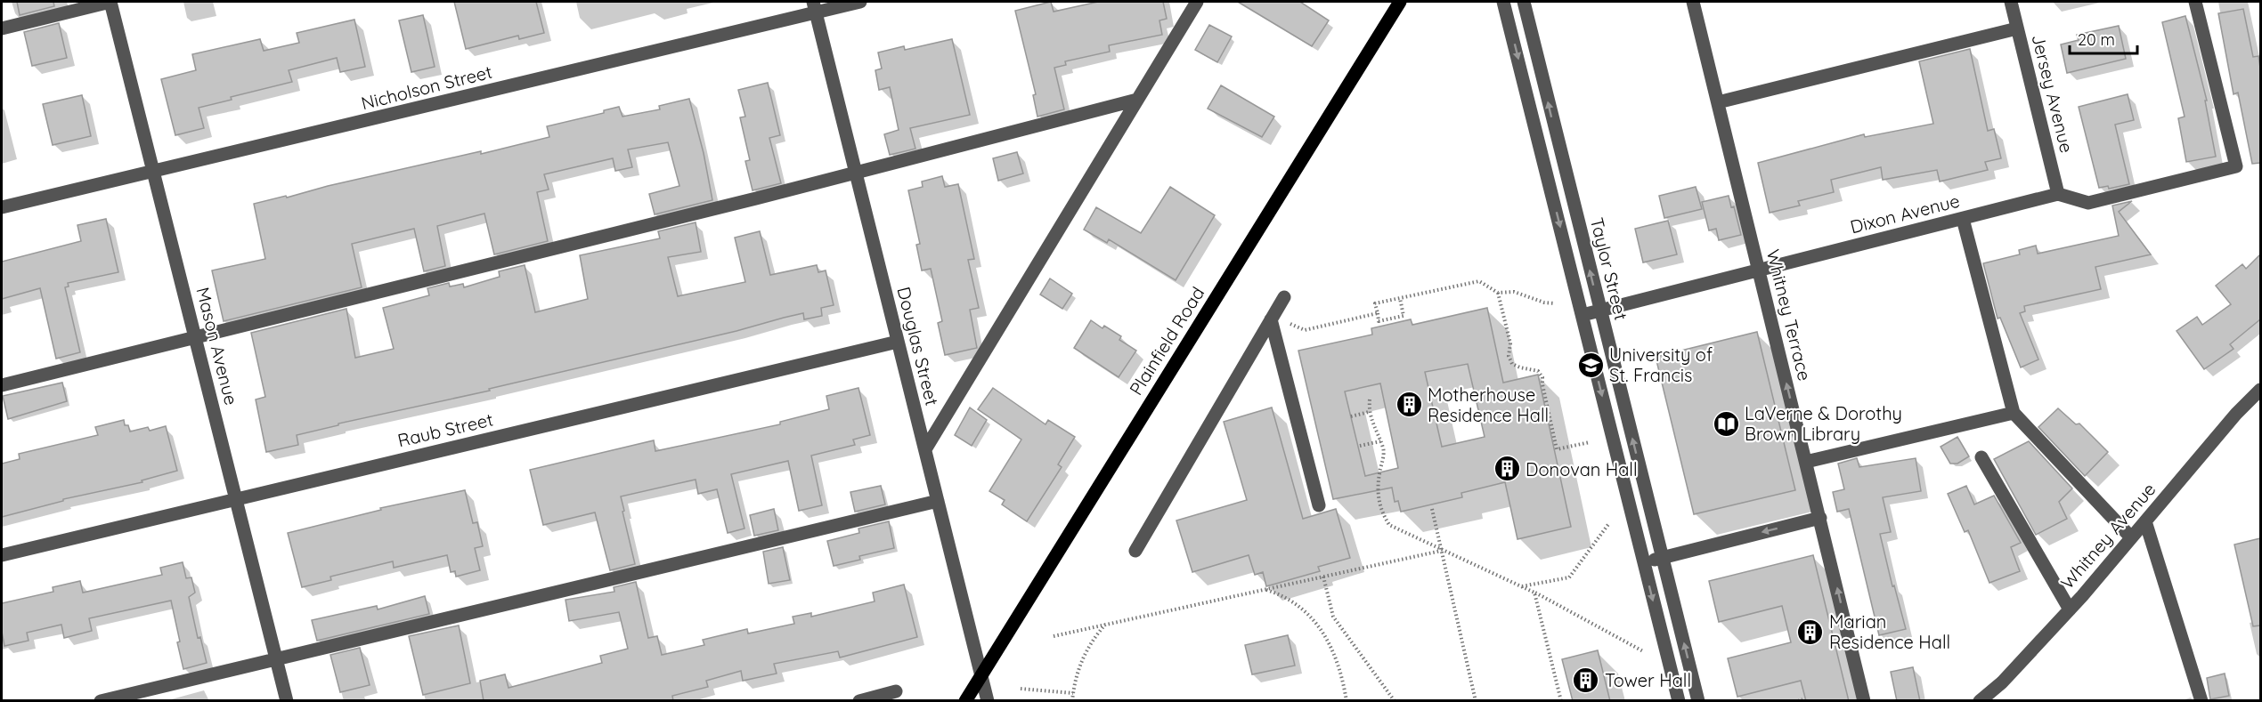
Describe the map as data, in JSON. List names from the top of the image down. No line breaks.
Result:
{"streets":{"main road":["Plainfield Road"],"street":["Nicholson Street","Jersey Avenue","Dixon Avenue","Taylor Street","Whitney Terrace","Mason Avenue","Douglas Street","Raub Street","Whitney Avenue"]},"crossings":[["Nicholson Street","Mason Avenue"],["Nicholson Street","Douglas Street"],["Jersey Avenue","Dixon Avenue"],["Dixon Avenue","Taylor Street"],["Dixon Avenue","Whitney Terrace"],["Plainfield Road","Douglas Street"],["Mason Avenue","Raub Street"],["Douglas Street","Raub Street"]],"one_way":["Whitney Terrace"],"places":{"school or university":["University of St. Francis"],"building":["Motherhouse Residence Hall","Donovan Hall","Marian Residence Hall","Tower Hall"],"library":["LaVerne & Dorothy Brown Library"]},"scale_bar":"20 m"}
